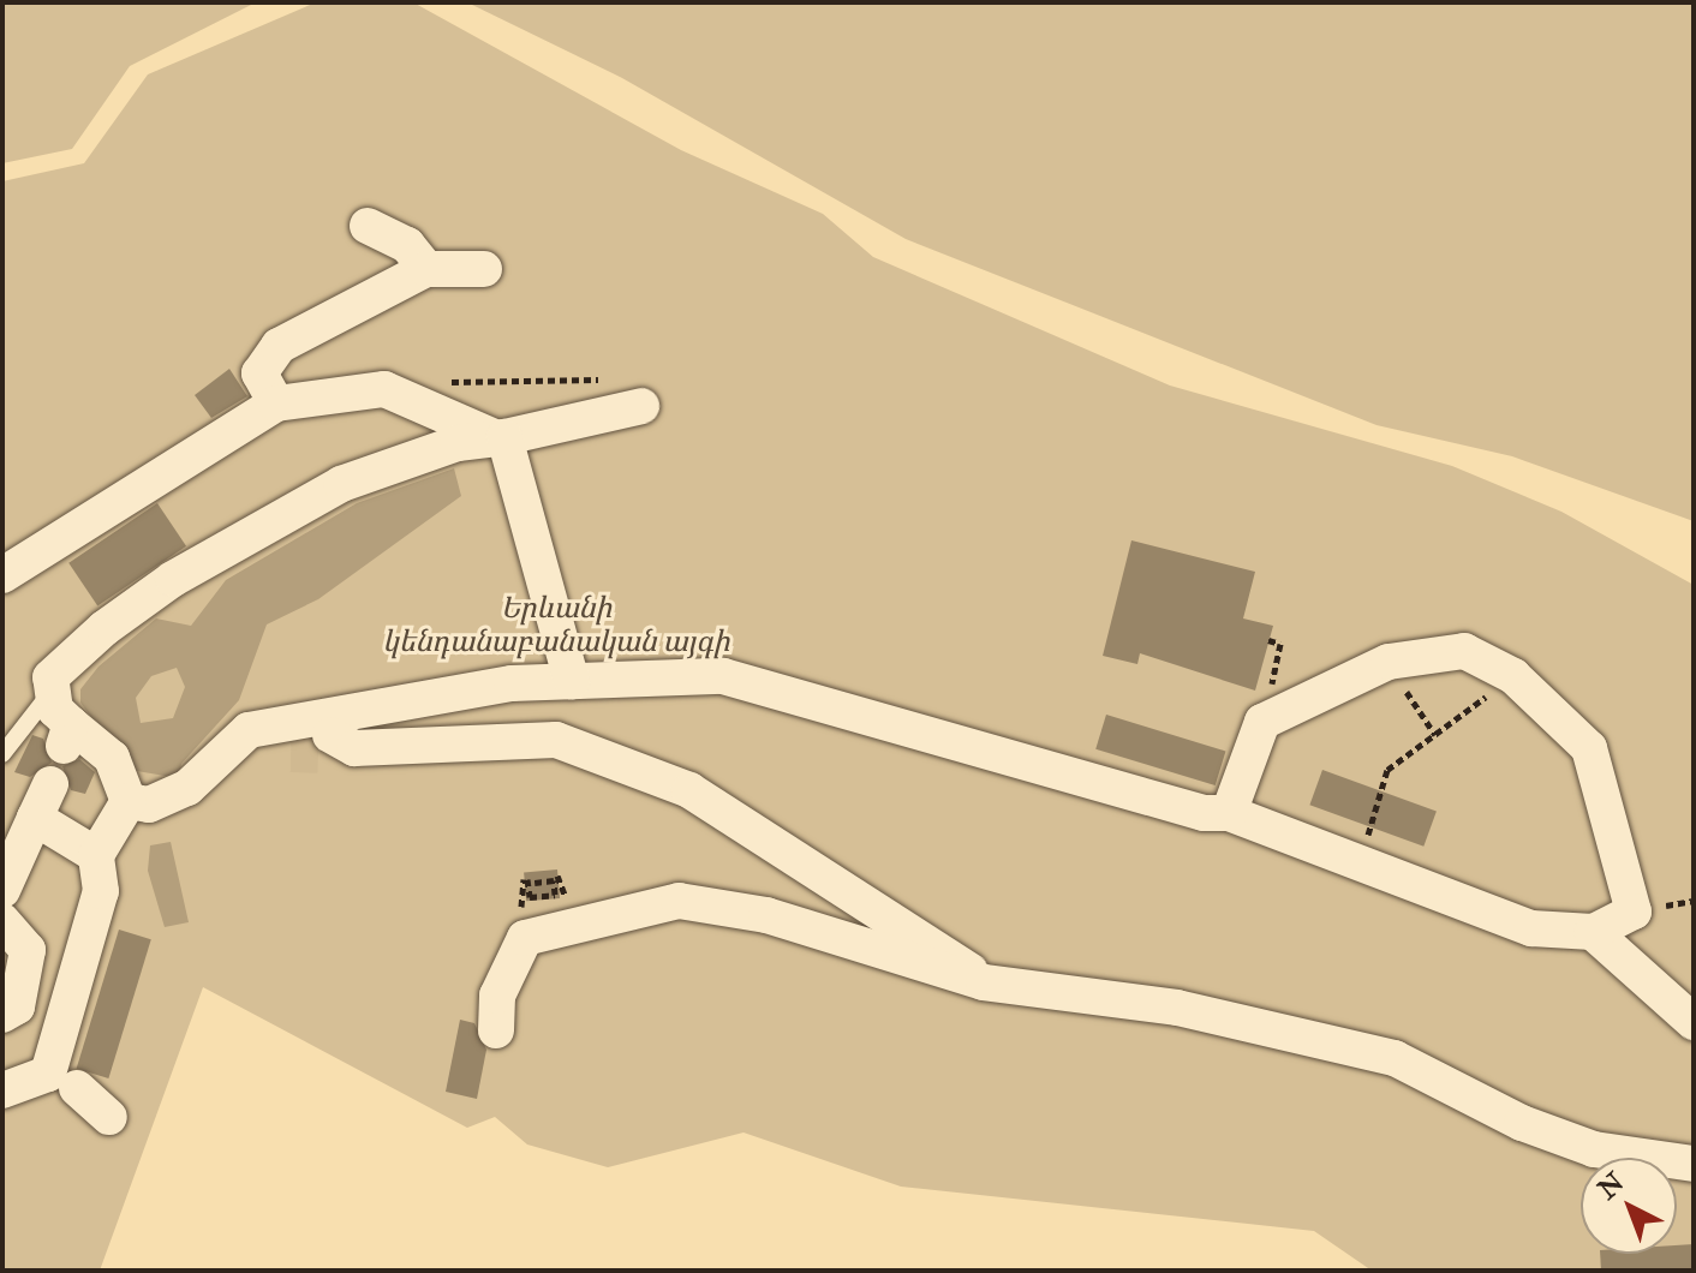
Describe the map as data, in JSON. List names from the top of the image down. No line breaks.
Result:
{"parks":["Երևանի կենդանաբանական այգի"],"north":"top left"}
